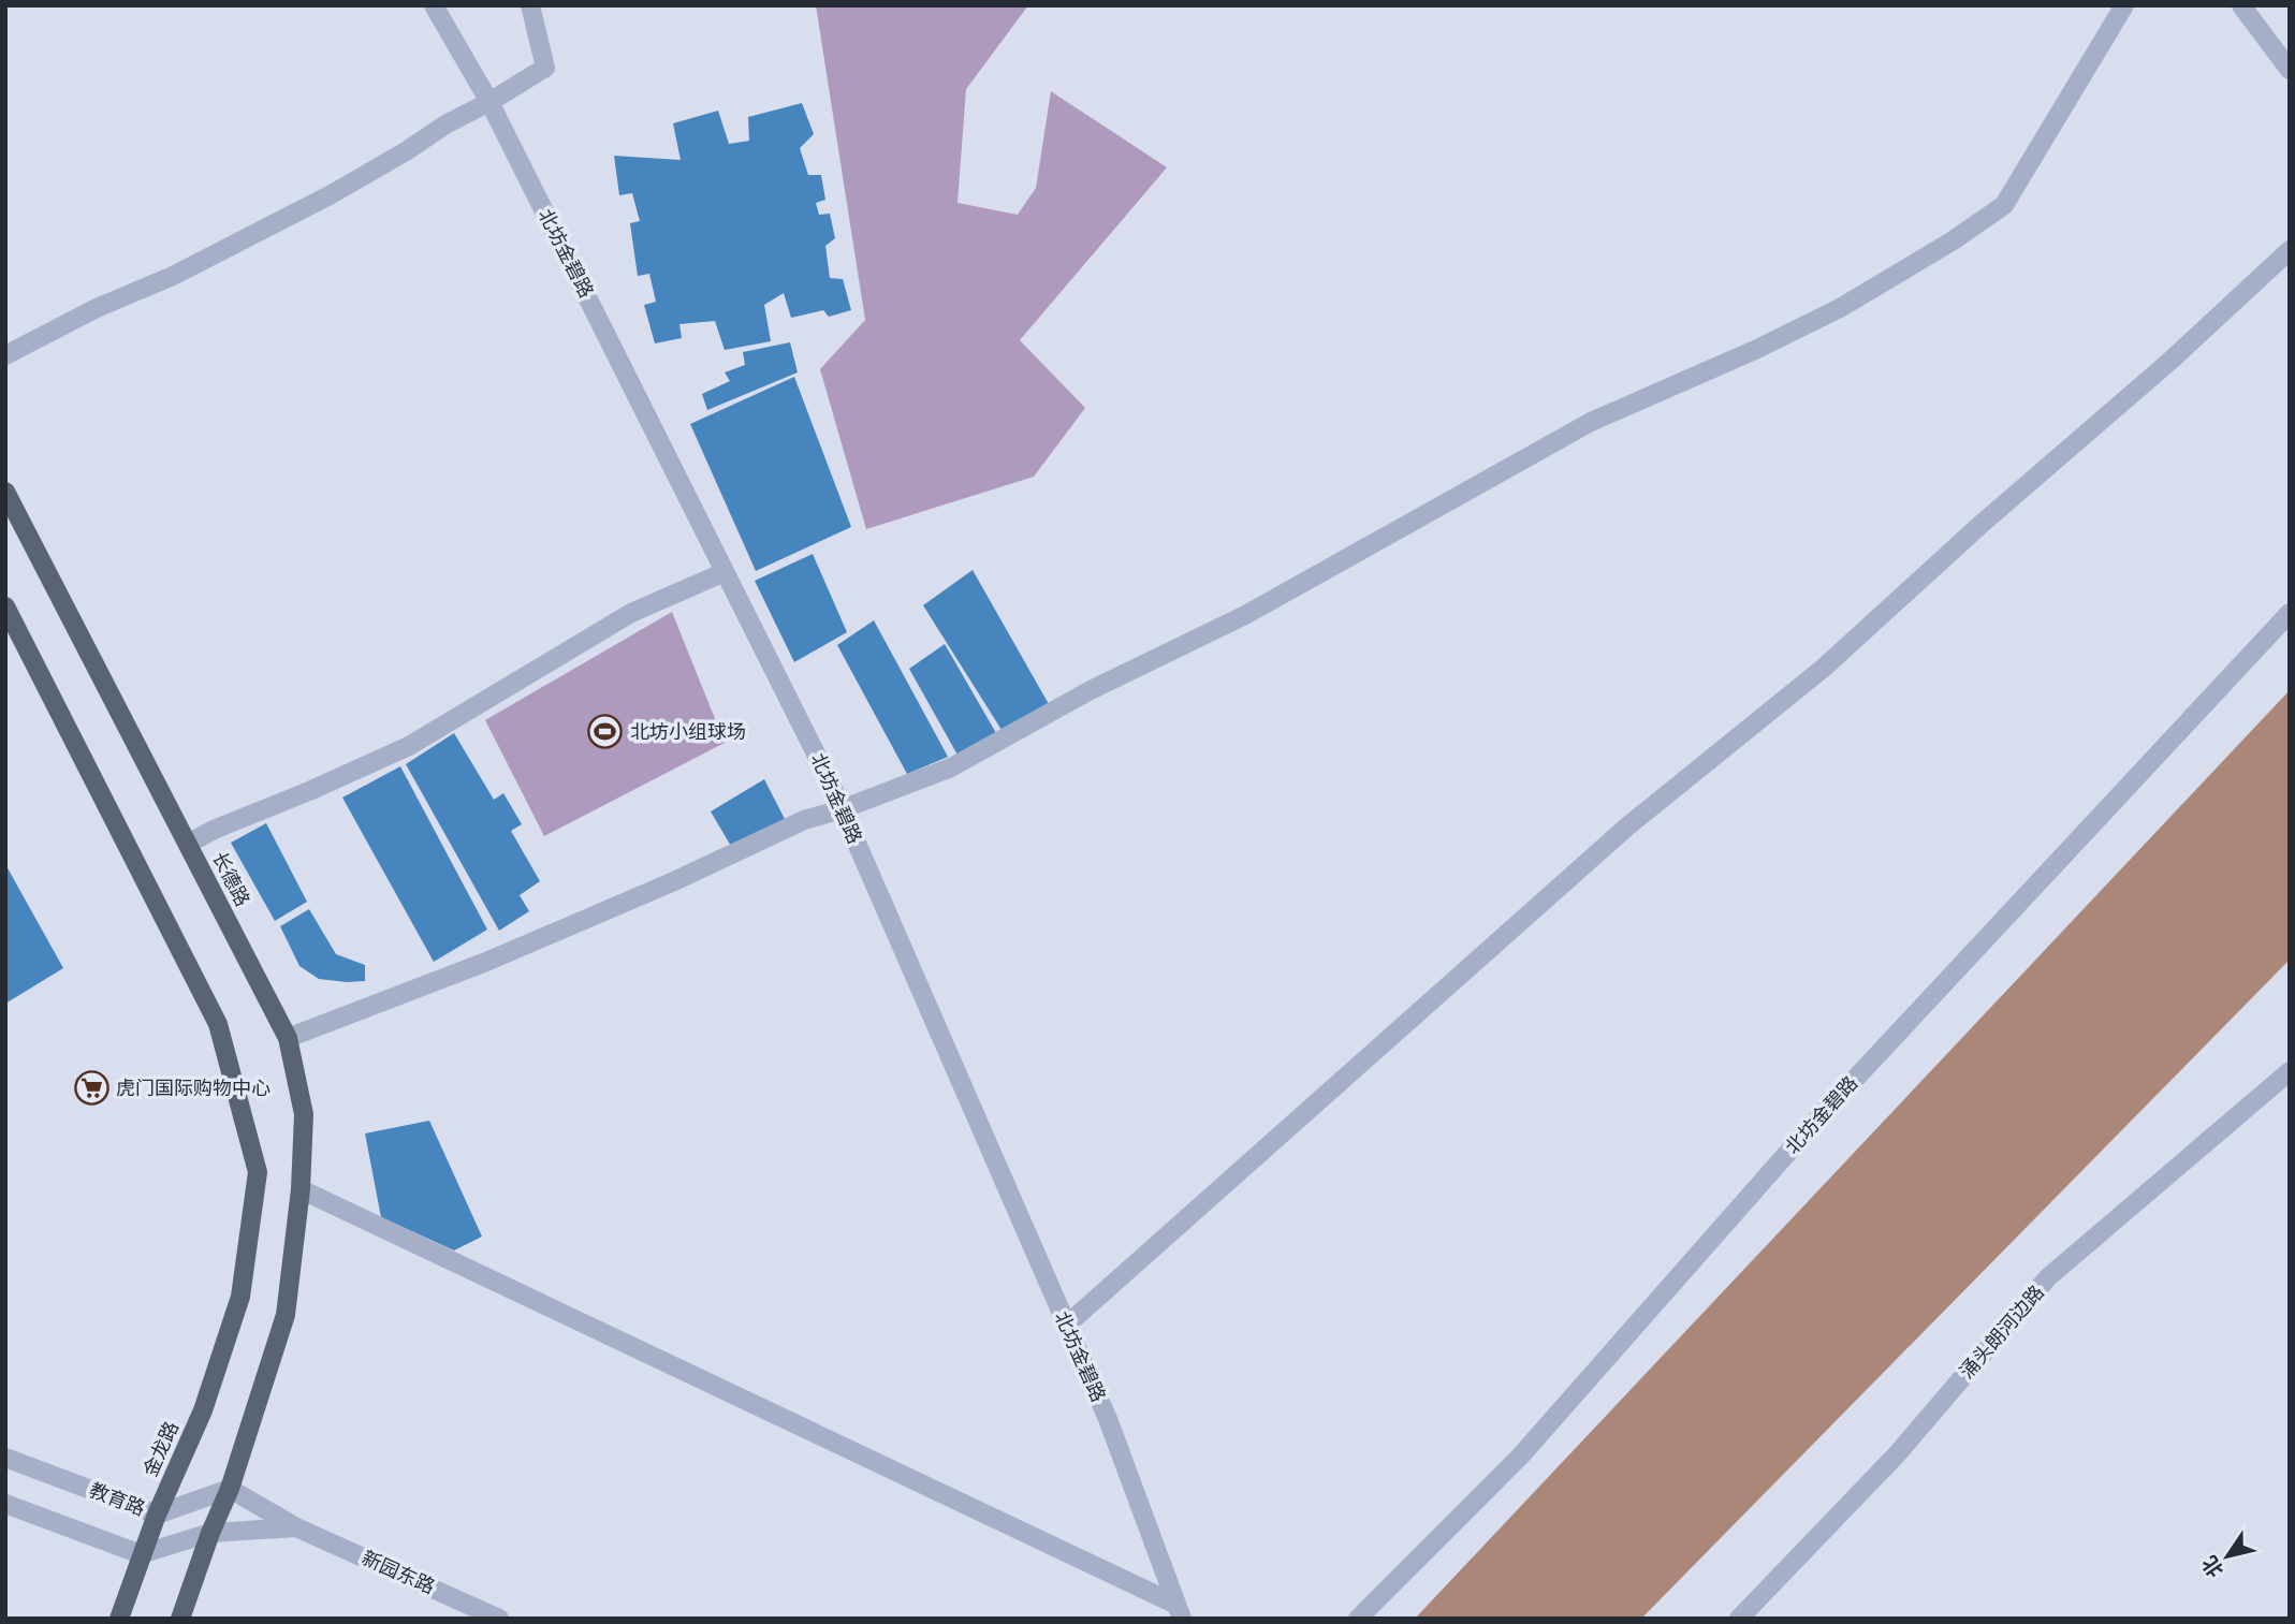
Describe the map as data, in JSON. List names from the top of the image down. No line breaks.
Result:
{"streets":{"main road":["长德路","金龙路"],"street":["北坊金碧路","涌头朗河边路","教育路","新园东路"]},"crossings":[["长德路","教育路"],["长德路","新园东路"],["金龙路","教育路"],["教育路","新园东路"]],"places":{"sports":["北坊小组球场"],"supermarket":["虎门国际购物中心"]},"north":"bottom left"}
